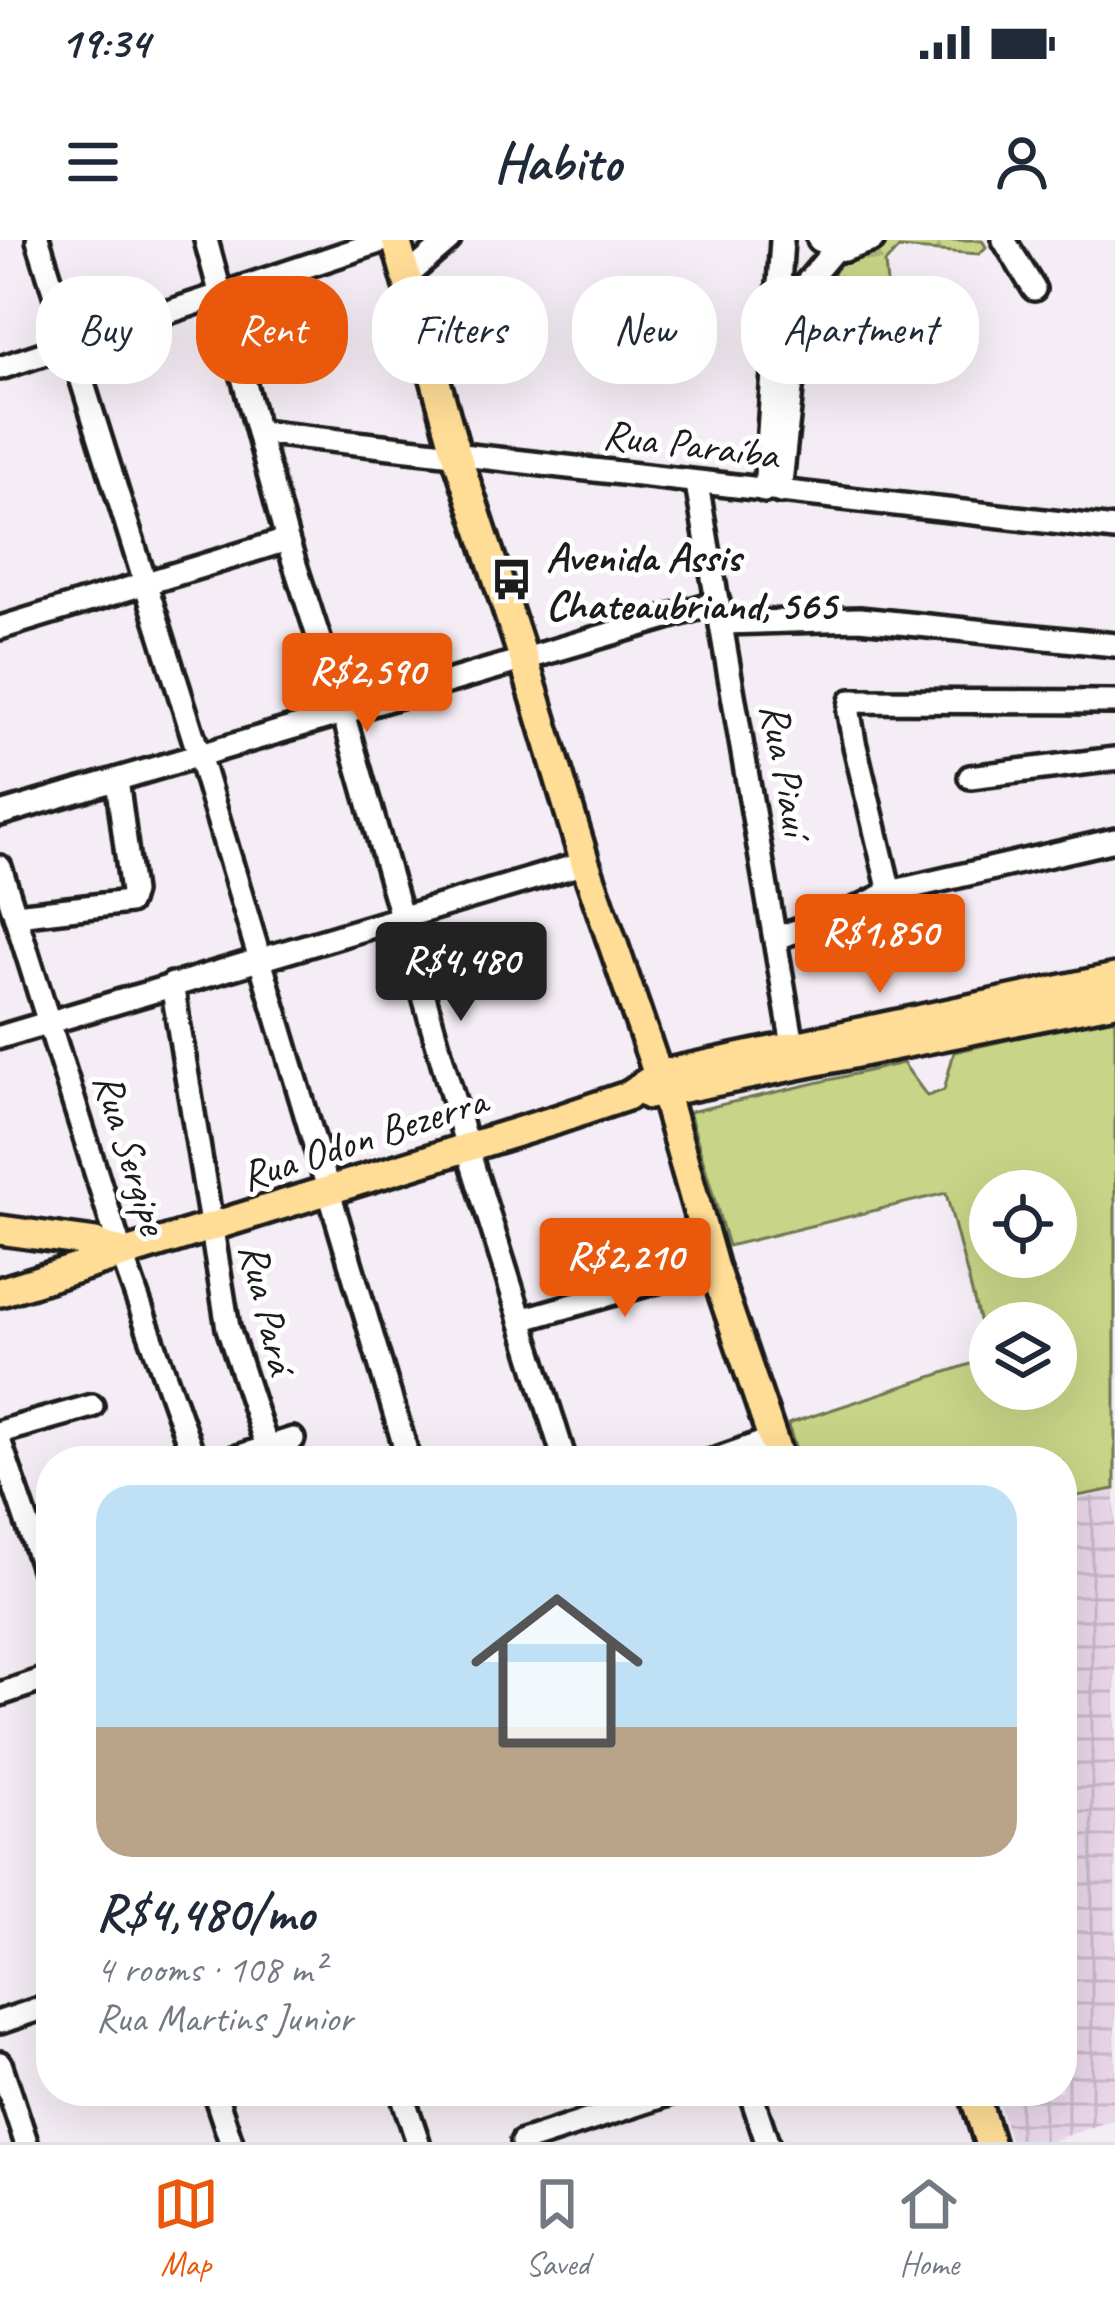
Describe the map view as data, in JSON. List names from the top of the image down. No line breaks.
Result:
{"streets":{"main road":["Rua Odon Bezerra"],"street":["Rua Paraíba","Rua Piauí","Rua Sergipe","Rua Pará"]},"crossings":[["Rua Paraíba","Rua Piauí"],["Rua Piauí","Rua Odon Bezerra"],["Rua Odon Bezerra","Rua Sergipe"],["Rua Odon Bezerra","Rua Pará"]],"places":{"bus stop":["Avenida Assis Chateaubriand, 565"]},"page":{"status":"19:34","header":"Habito","chip":["Buy","Rent","Filters","New","Apartment"],"price":["R$2,590","R$1,850","R$4,480","R$2,210"],"list":[{"name":"R$4,480/mo","note":"4 rooms · 108 m² · Rua Martins Junior"}],"tabs":["Map","Saved","Home"]}}
